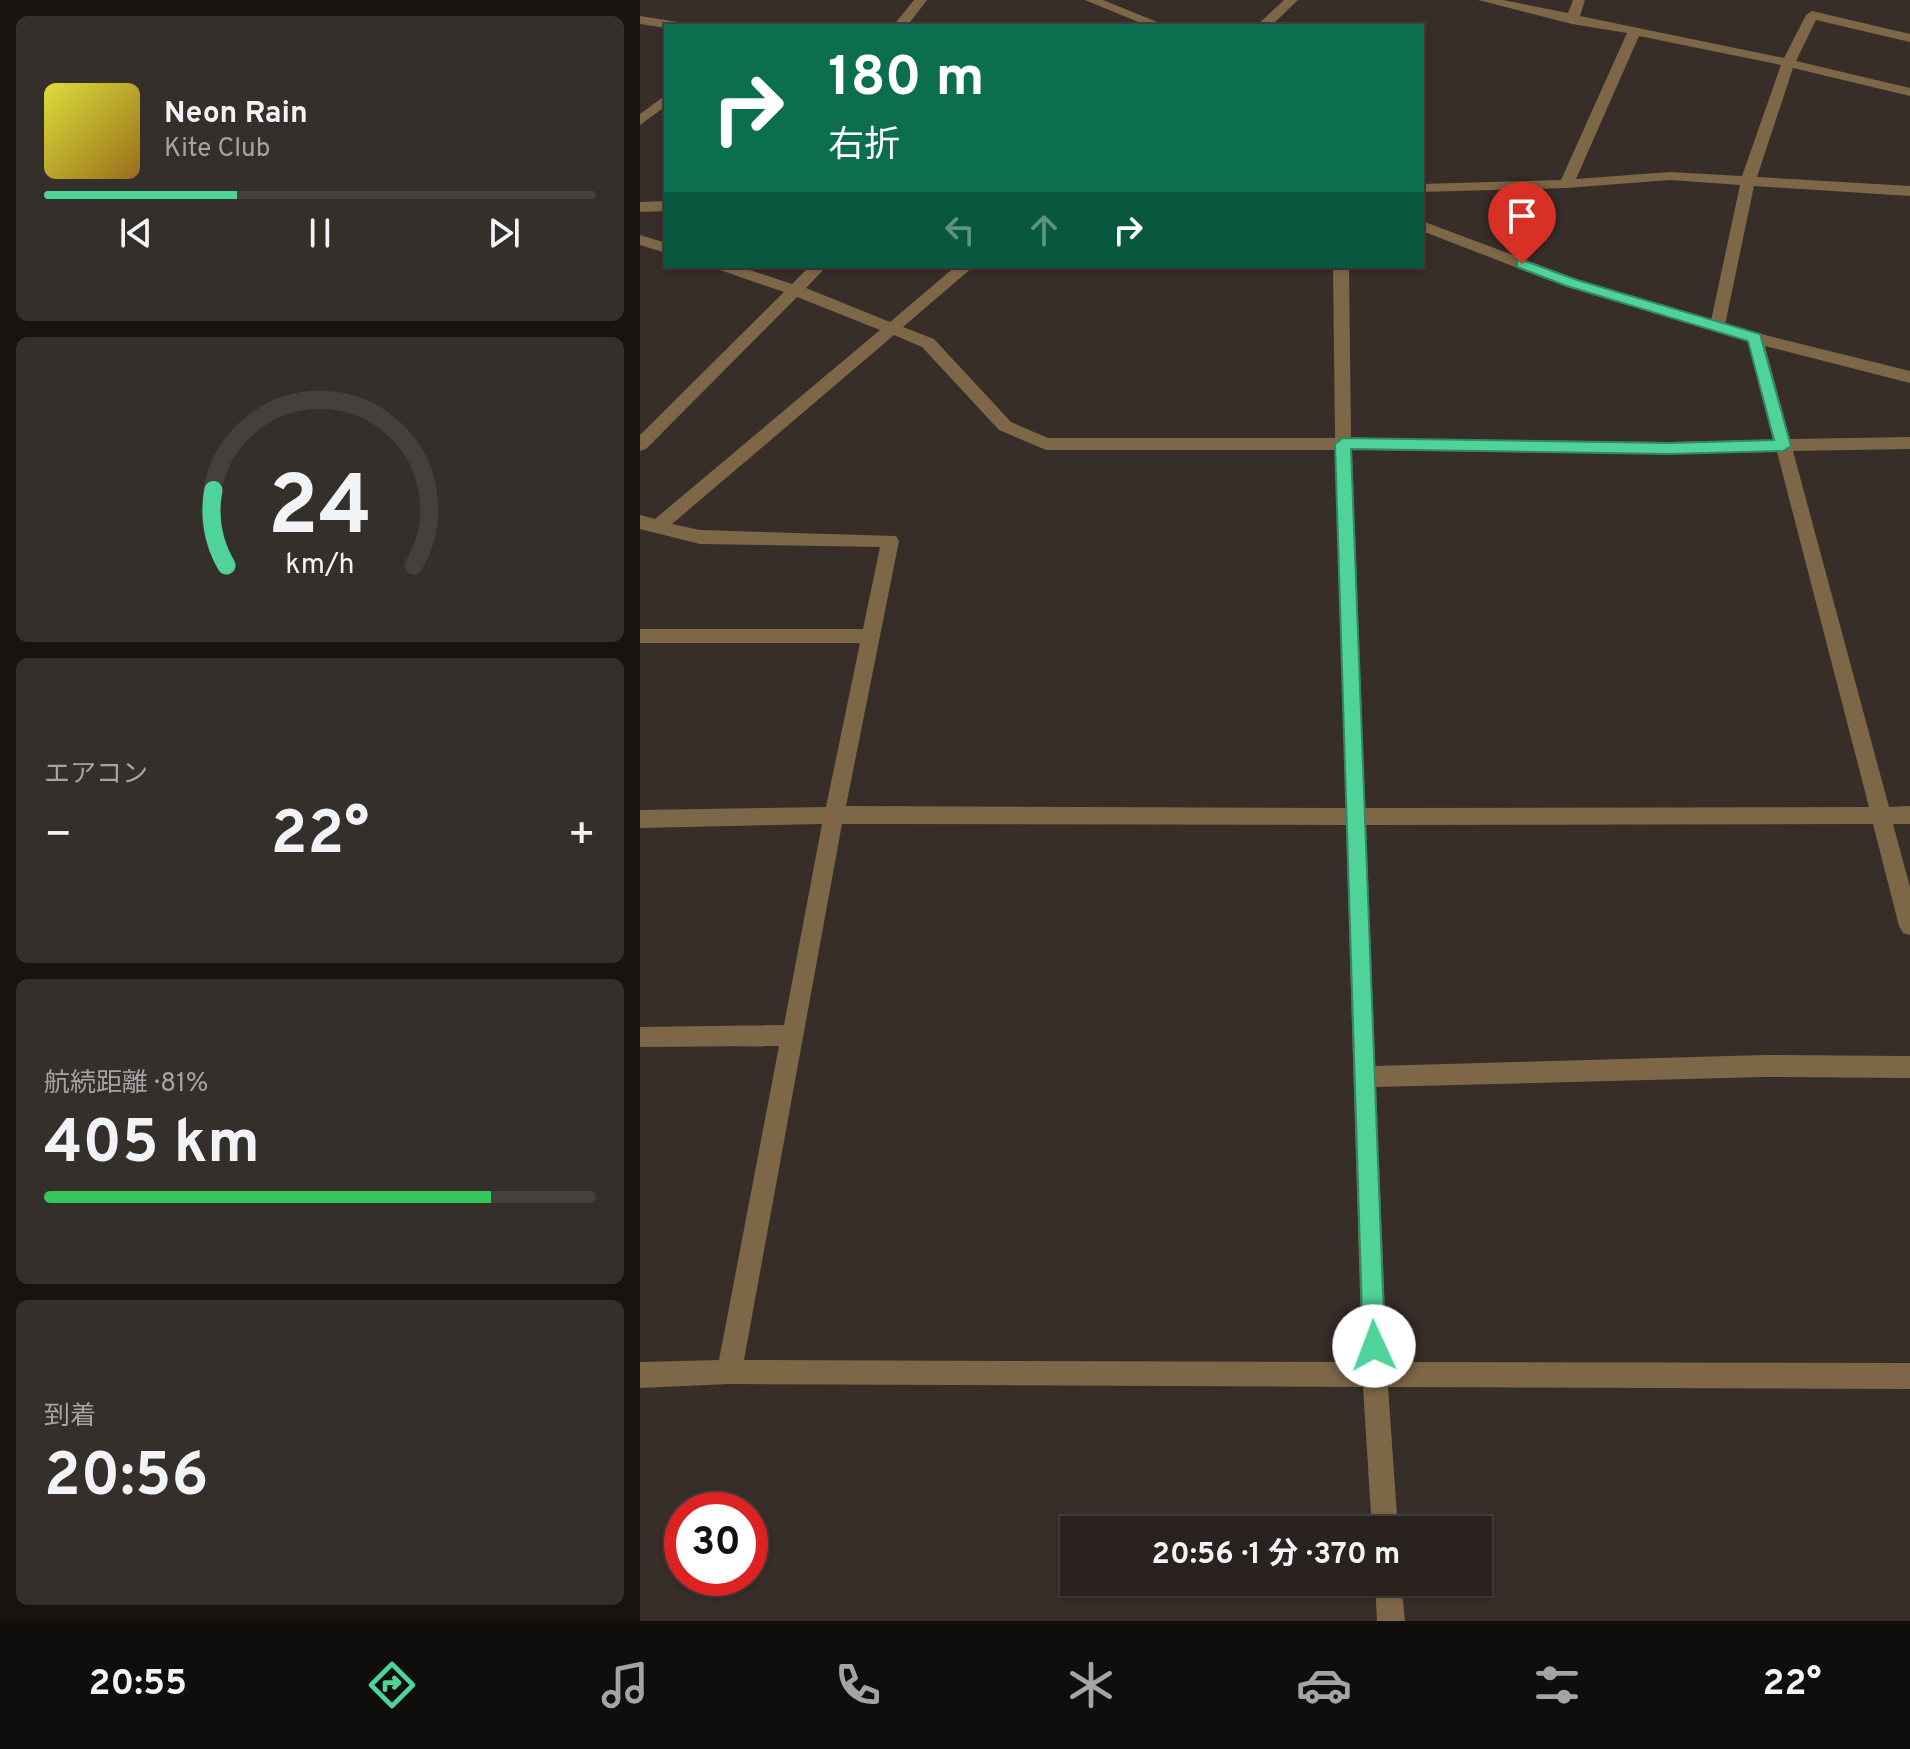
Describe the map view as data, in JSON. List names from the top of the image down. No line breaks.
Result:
{"page":{"turn":["180 m","右折"],"song":["Neon Rain","Kite Club"],"tile":["エアコン",["航続距離 · 81%","405 km"],["到着","20:56"]],"heat":["−","22°","+"],"limit":"30","trip":"20:56 · 1 分 · 370 m","tabs":["20:55","22°"],"gauge":["24","km/h"]}}
